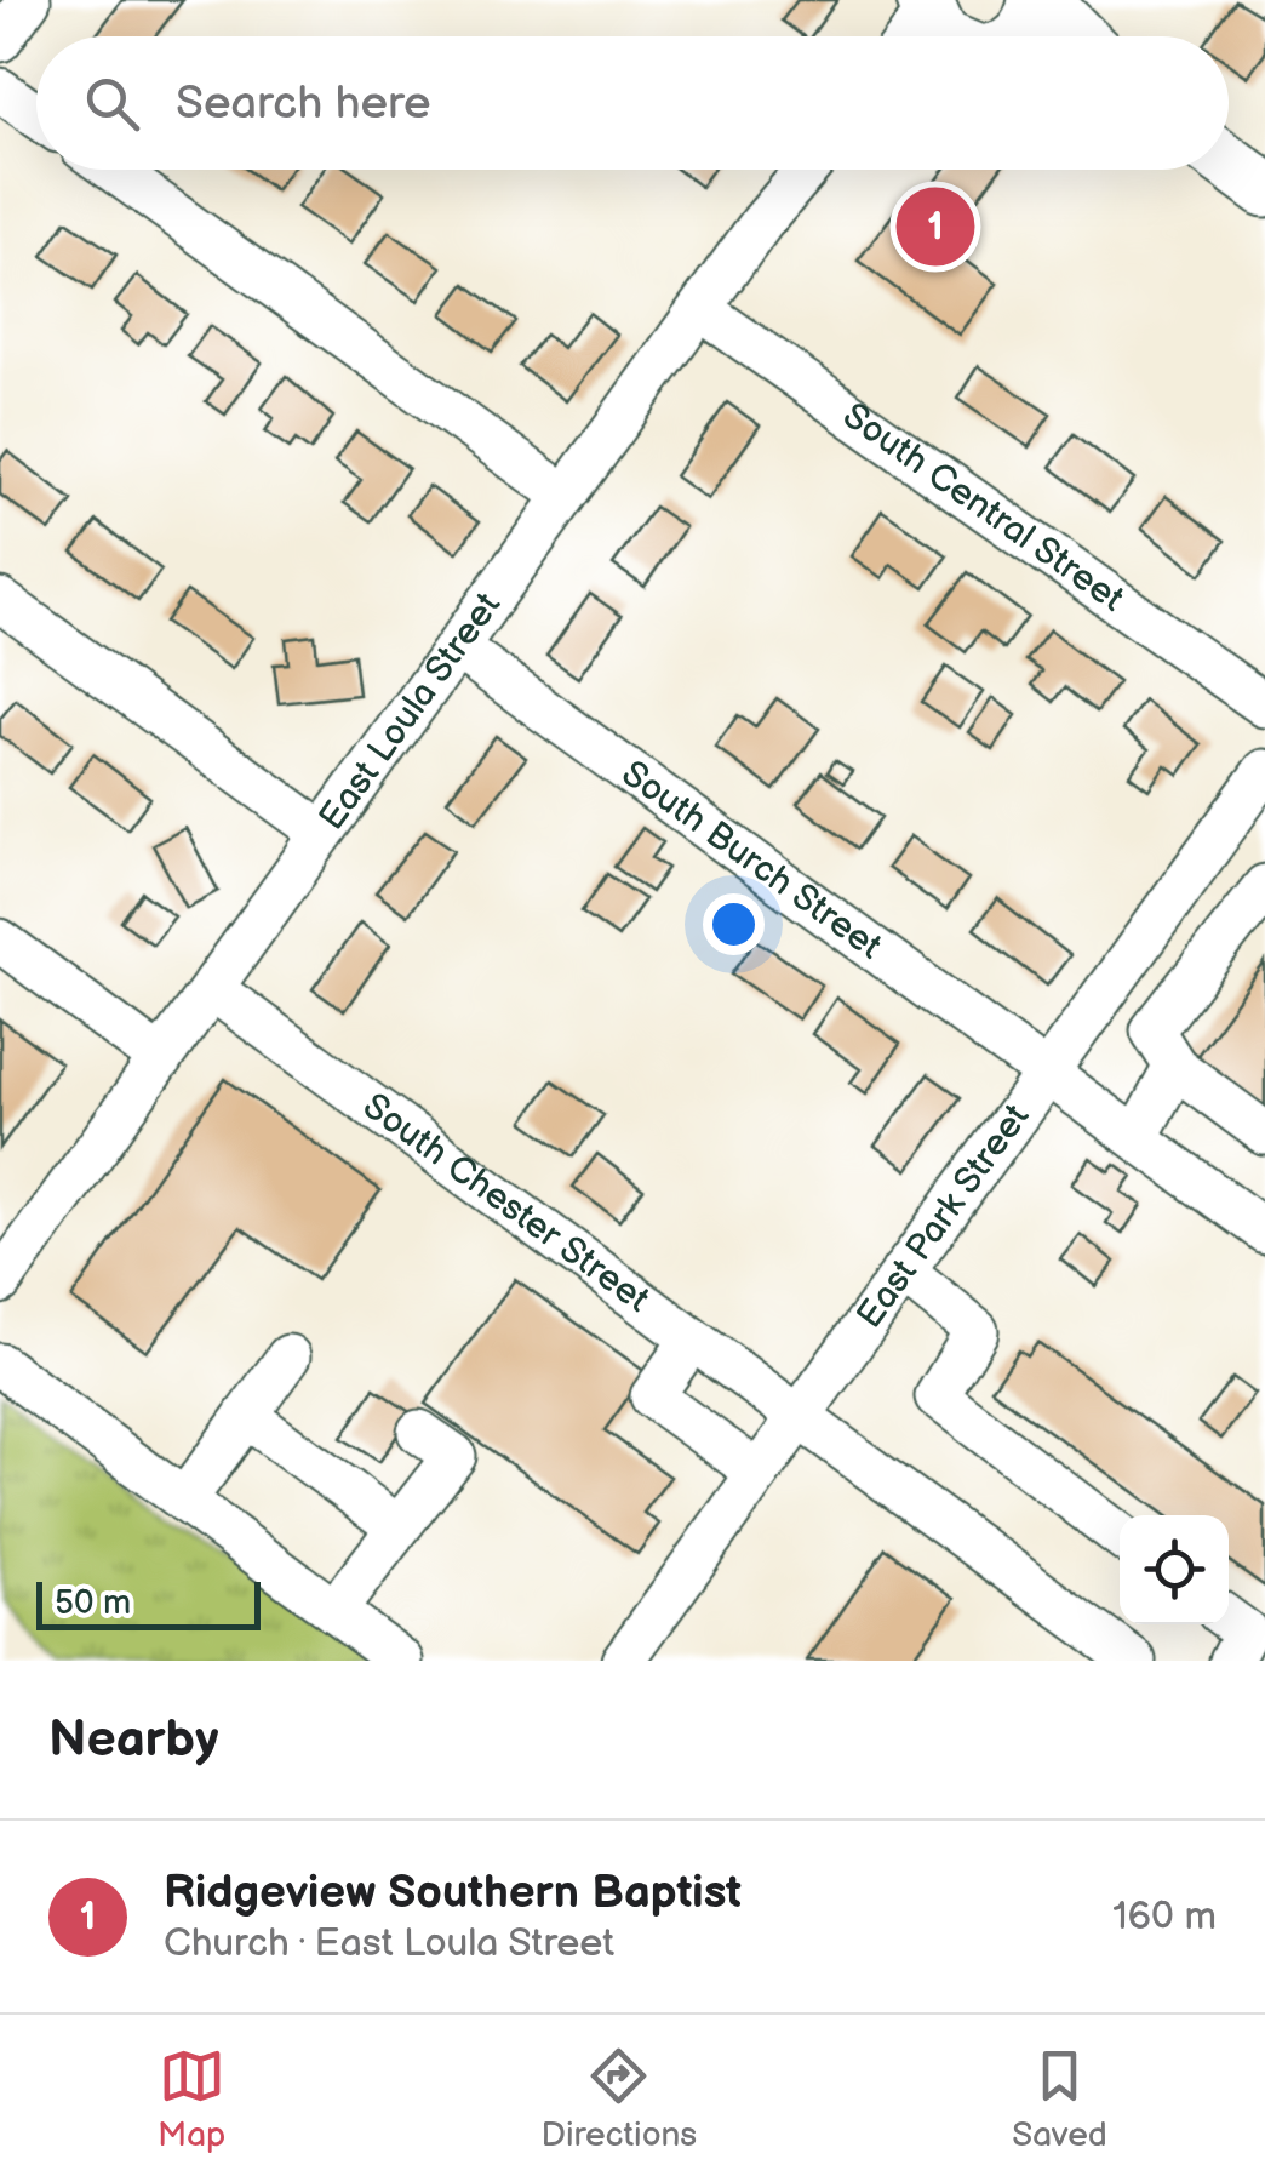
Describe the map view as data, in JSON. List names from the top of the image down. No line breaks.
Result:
{"streets":{"street":["South Central Street","East Loula Street","South Burch Street","South Chester Street","East Park Street"]},"crossings":[["South Central Street","East Loula Street"],["East Loula Street","South Burch Street"],["East Loula Street","South Chester Street"],["South Burch Street","East Park Street"],["South Chester Street","East Park Street"]],"scale_bar":"50 m","page":{"search":"Search here","pins":"1","scale":"50 m","heading":"Nearby","list":[{"mark":"1","name":"Ridgeview Southern Baptist","note":"Church · East Loula Street","value":"160 m"}],"nav":["Map","Directions","Saved"]}}
